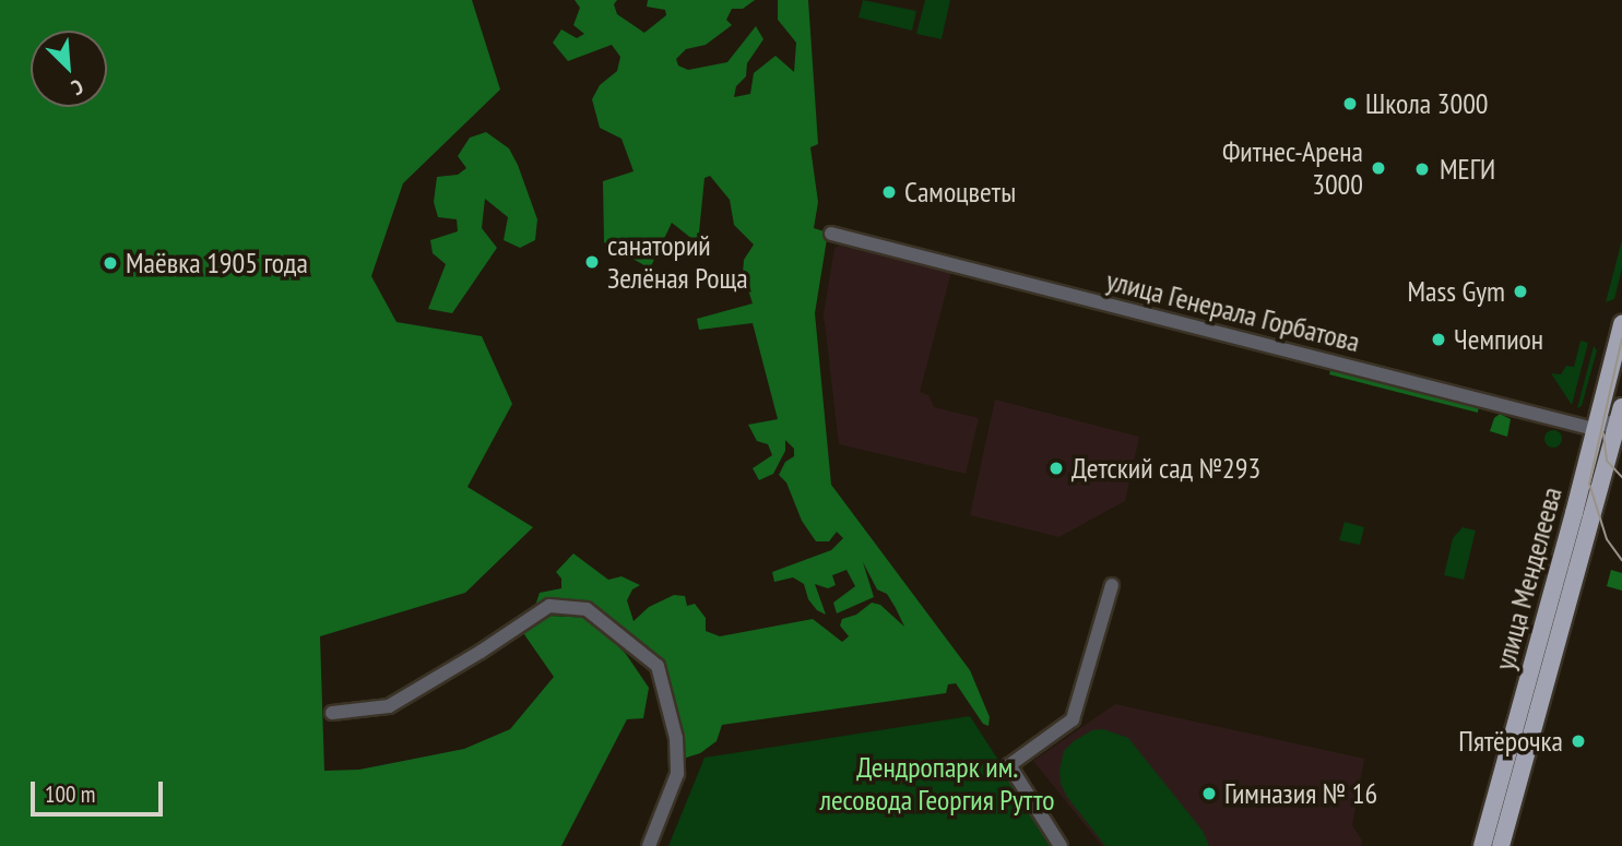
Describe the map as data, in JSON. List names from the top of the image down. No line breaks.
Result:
{"streets":{"main road":["улица Менделеева"],"street":["улица Генерала Горбатова"]},"crossings":[["улица Генерала Горбатова","улица Менделеева"]],"parks":["Дендропарк им. лесовода Георгия Рутто"],"places":["Школа 3000","Фитнес-Арена 3000","МЕГИ","Самоцветы","санаторий Зелёная Роща","Маёвка 1905 года","Mass Gym","Чемпион","Детский сад №293","Пятёрочка","Гимназия № 16"],"scale_bar":"100 m","north":"bottom right"}
